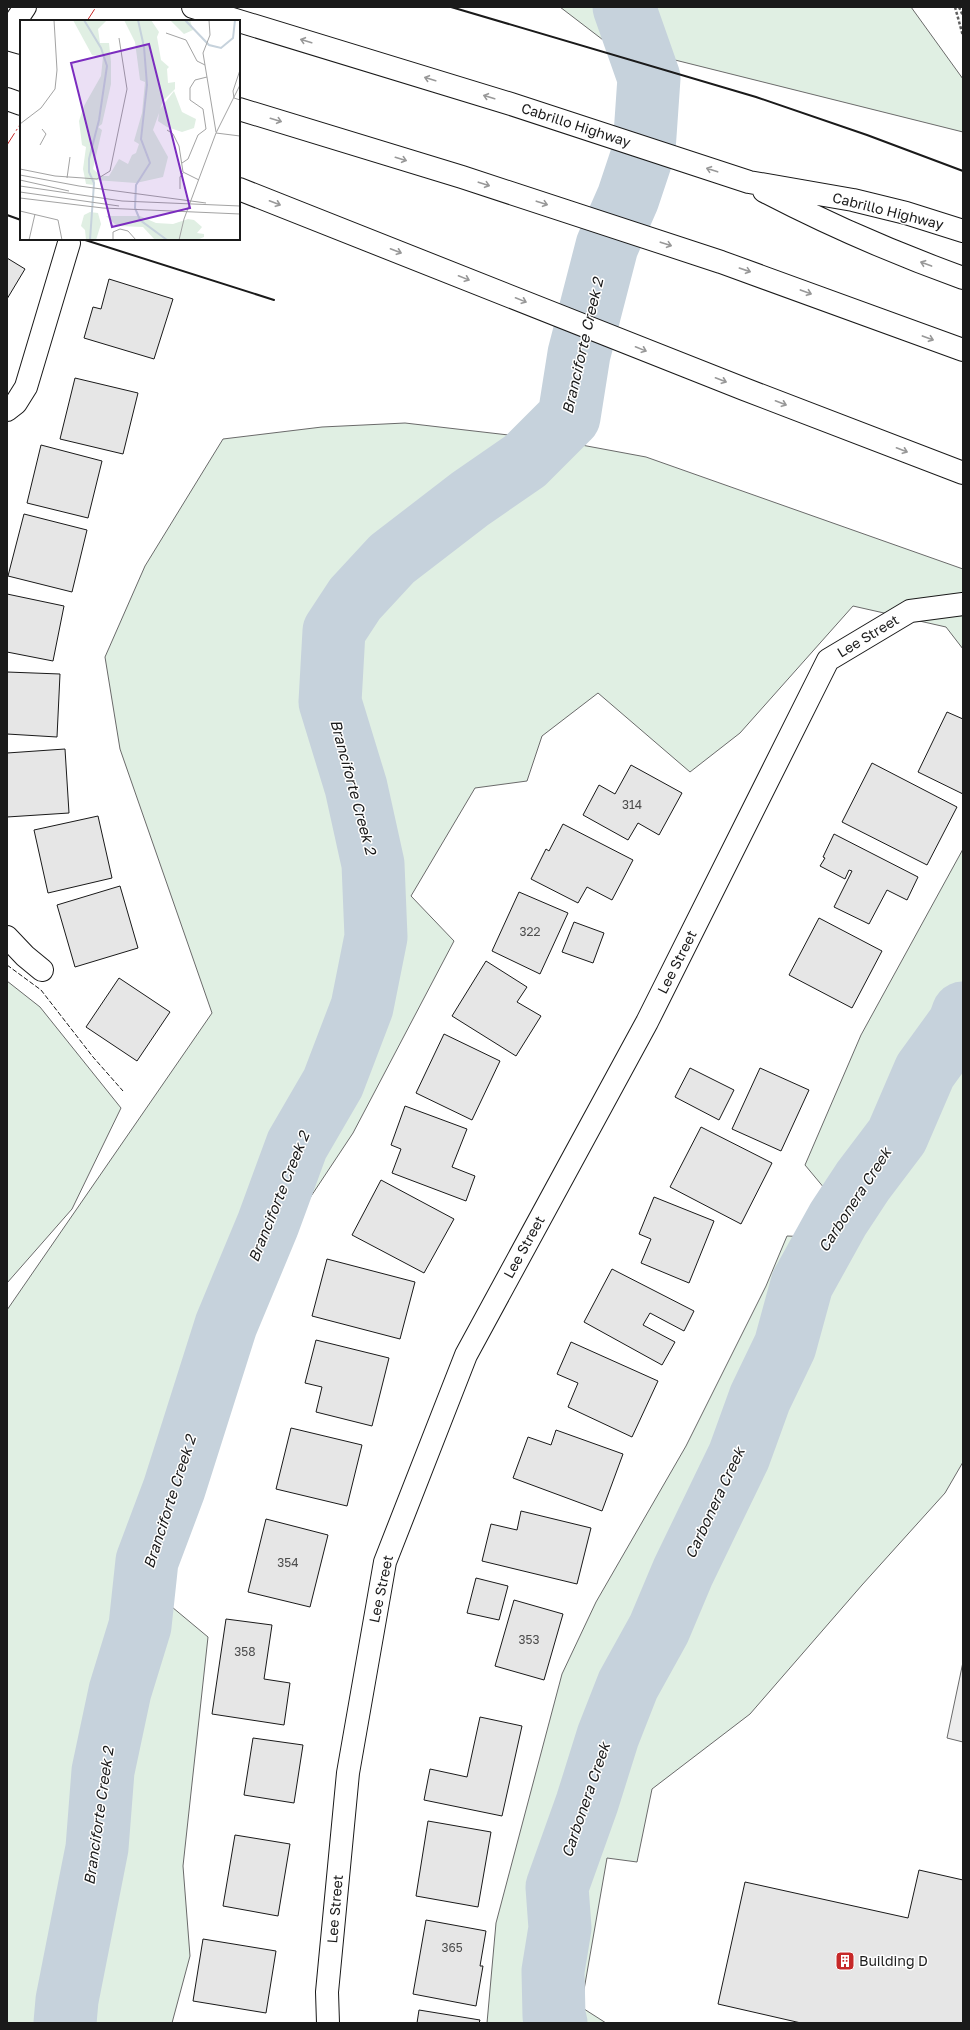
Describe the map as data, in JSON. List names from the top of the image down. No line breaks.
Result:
{"streets":{"main road":["Cabrillo Highway","Lee Street"]},"water":["Branciforte Creek 2","Carbonera Creek"],"places":{"building":["Building D"]},"house_numbers":["314","322","354","353","358","365"]}
